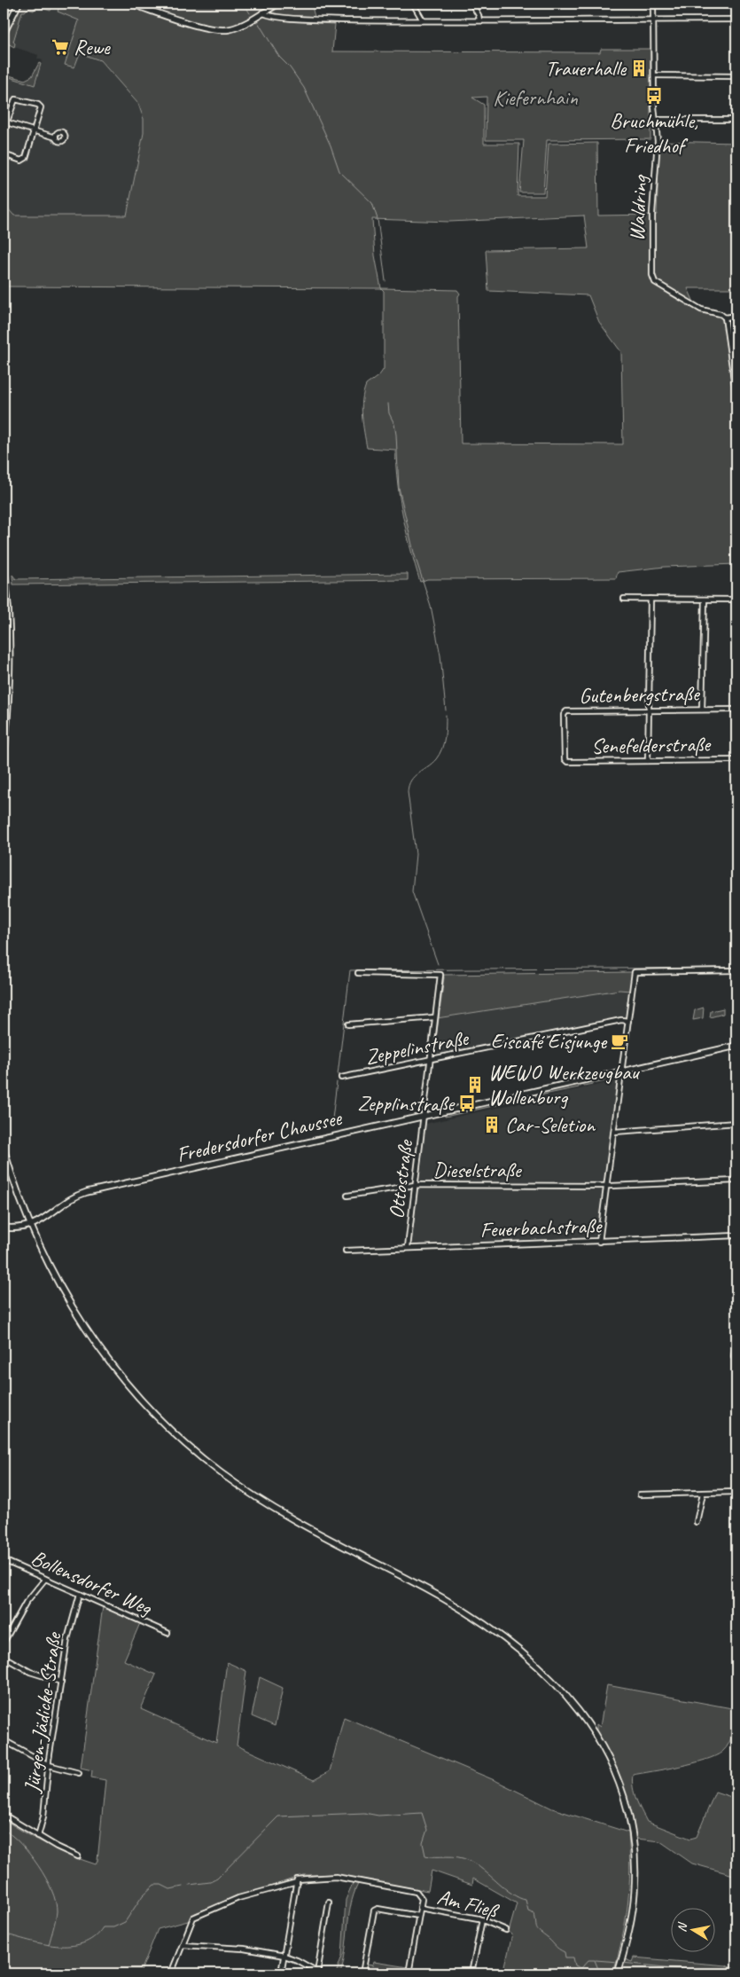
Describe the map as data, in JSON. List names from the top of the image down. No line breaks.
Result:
{"streets":{"main road":["Fredersdorfer Chaussee"],"street":["Waldring","Gutenbergstraße","Senefelderstraße","Zeppelinstraße","Dieselstraße","Ottostraße","Feuerbachstraße","Bollensdorfer Weg","Jürgen-Jädicke-Straße","Am Fließ"]},"crossings":[["Gutenbergstraße","Senefelderstraße"],["Zeppelinstraße","Ottostraße"],["Fredersdorfer Chaussee","Ottostraße"],["Dieselstraße","Ottostraße"],["Ottostraße","Feuerbachstraße"],["Bollensdorfer Weg","Jürgen-Jädicke-Straße"]],"parks":["Kiefernhain"],"places":{"supermarket":["Rewe"],"building":["Trauerhalle","WEWO Werkzeugbau Wollenburg","Car-Seletion"],"bus stop":["Bruchmühle, Friedhof","Zepplinstraße"],"cafe":["Eiscafé Eisjunge"]},"north":"left"}
